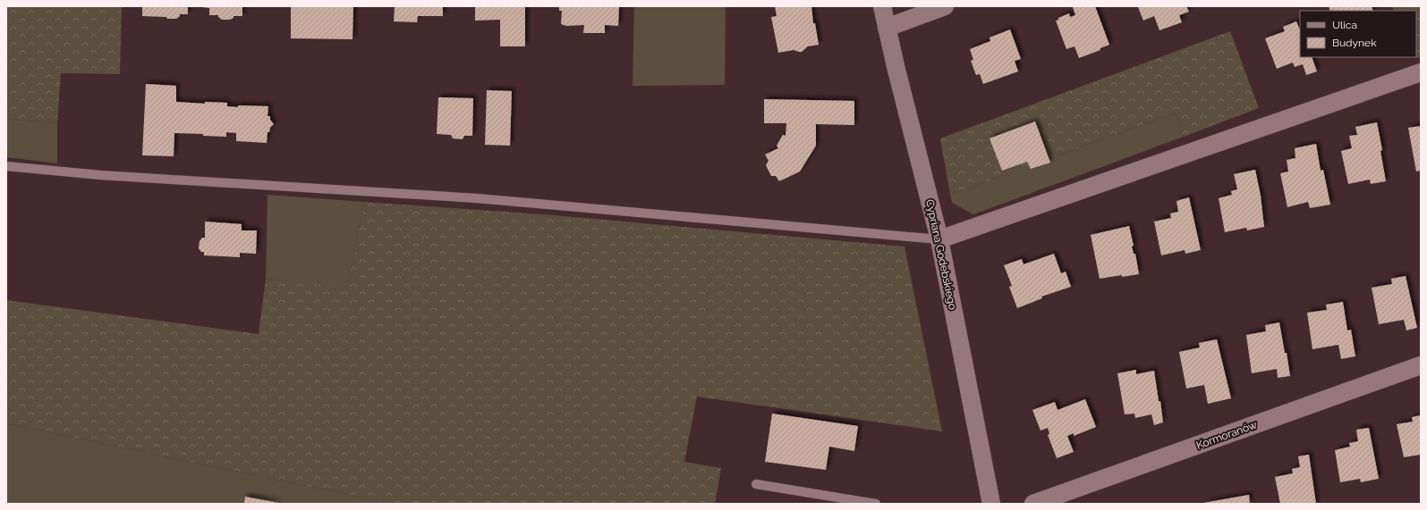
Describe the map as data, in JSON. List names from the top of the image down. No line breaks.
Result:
{"streets":{"street":["Cypriana Godebskiego","Kormoranów"]},"legend":["Ulica","Budynek"]}
